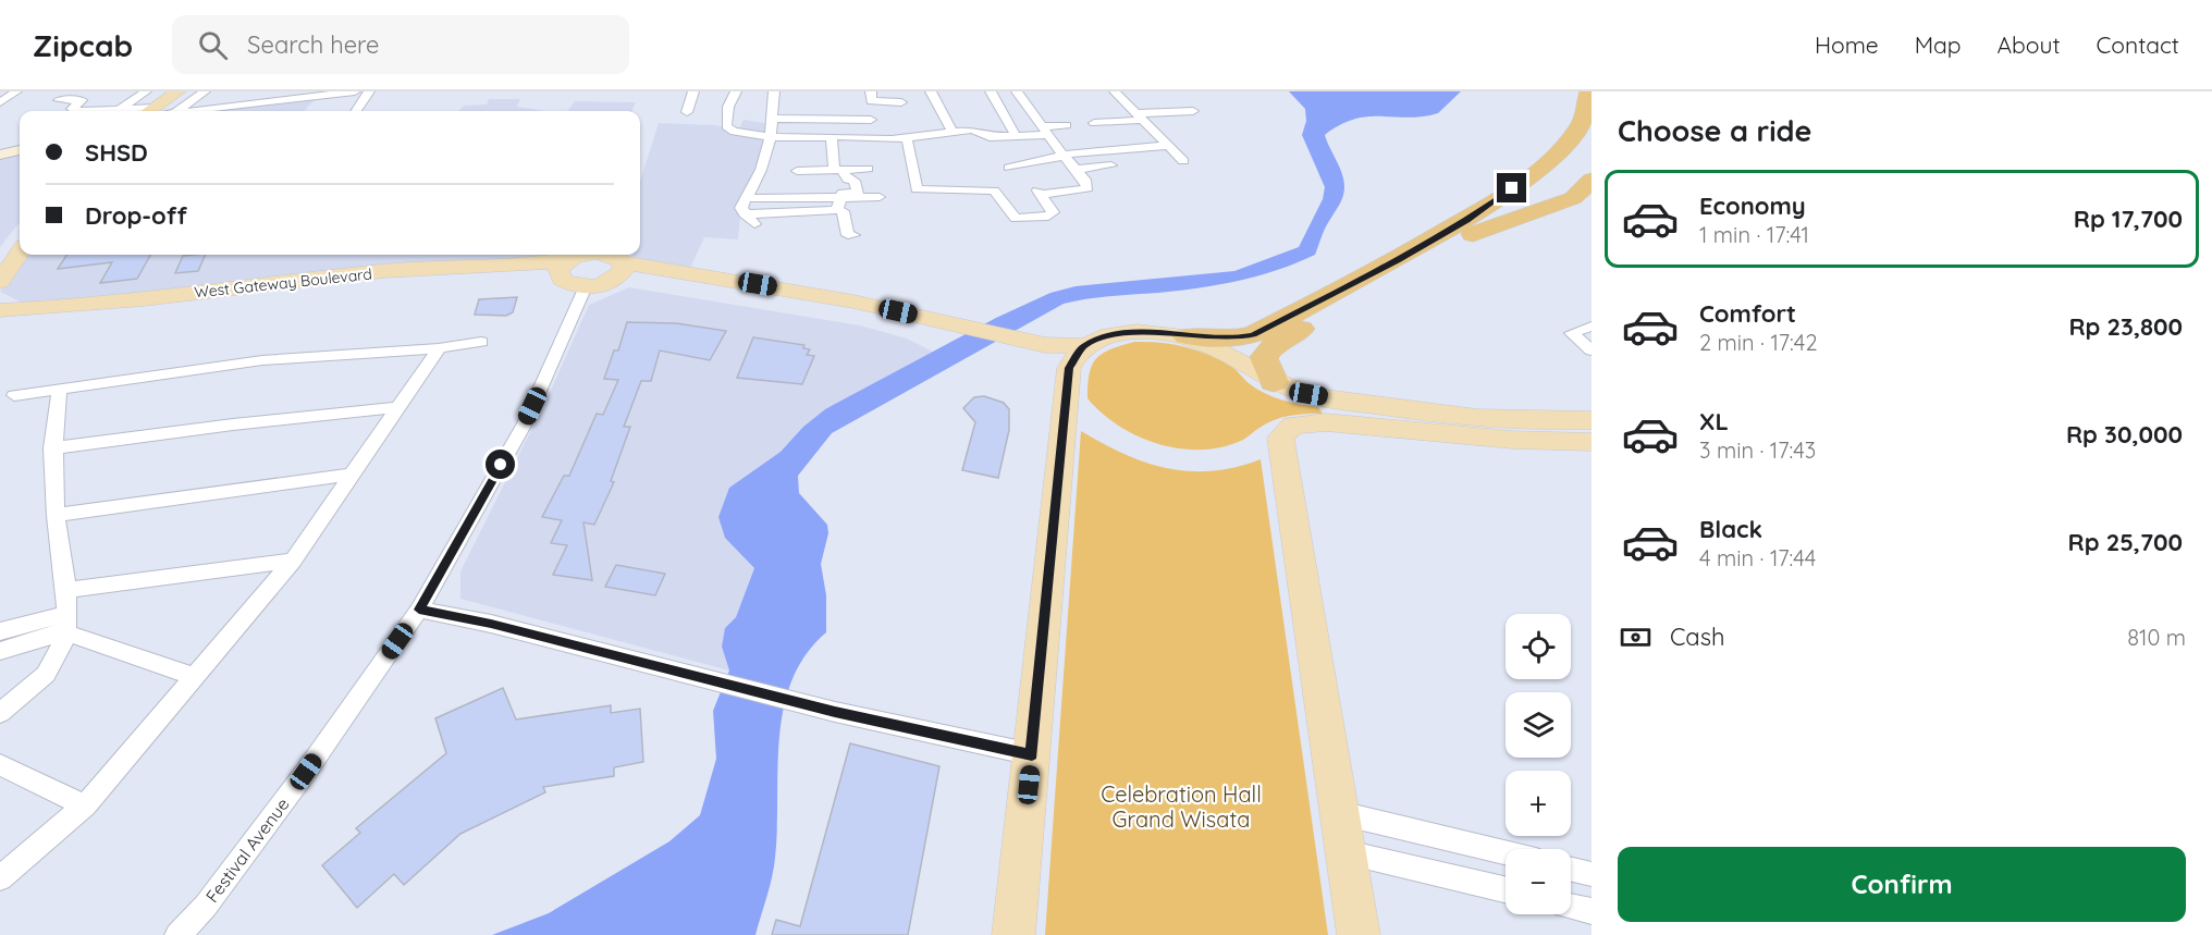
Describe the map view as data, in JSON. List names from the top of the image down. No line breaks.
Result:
{"streets":{"main road":["West Gateway Boulevard"],"street":["Festival Avenue"]},"parks":["Celebration Hall Grand Wisata"],"page":{"header":"Zipcab","search":"Search here","nav":["Home","Map","About","Contact"],"heading":"Choose a ride","banner":["SHSD","Drop-off"],"list":[{"name":"Economy","note":"1 min · 17:41","value":"Rp 17,700"},{"name":"Comfort","note":"2 min · 17:42","value":"Rp 23,800"},{"name":"XL","note":"3 min · 17:43","value":"Rp 30,000"},{"name":"Black","note":"4 min · 17:44","value":"Rp 25,700"}],"pay":["Cash","810 m"],"map_buttons":["+","−"],"buttons":"Confirm"}}
